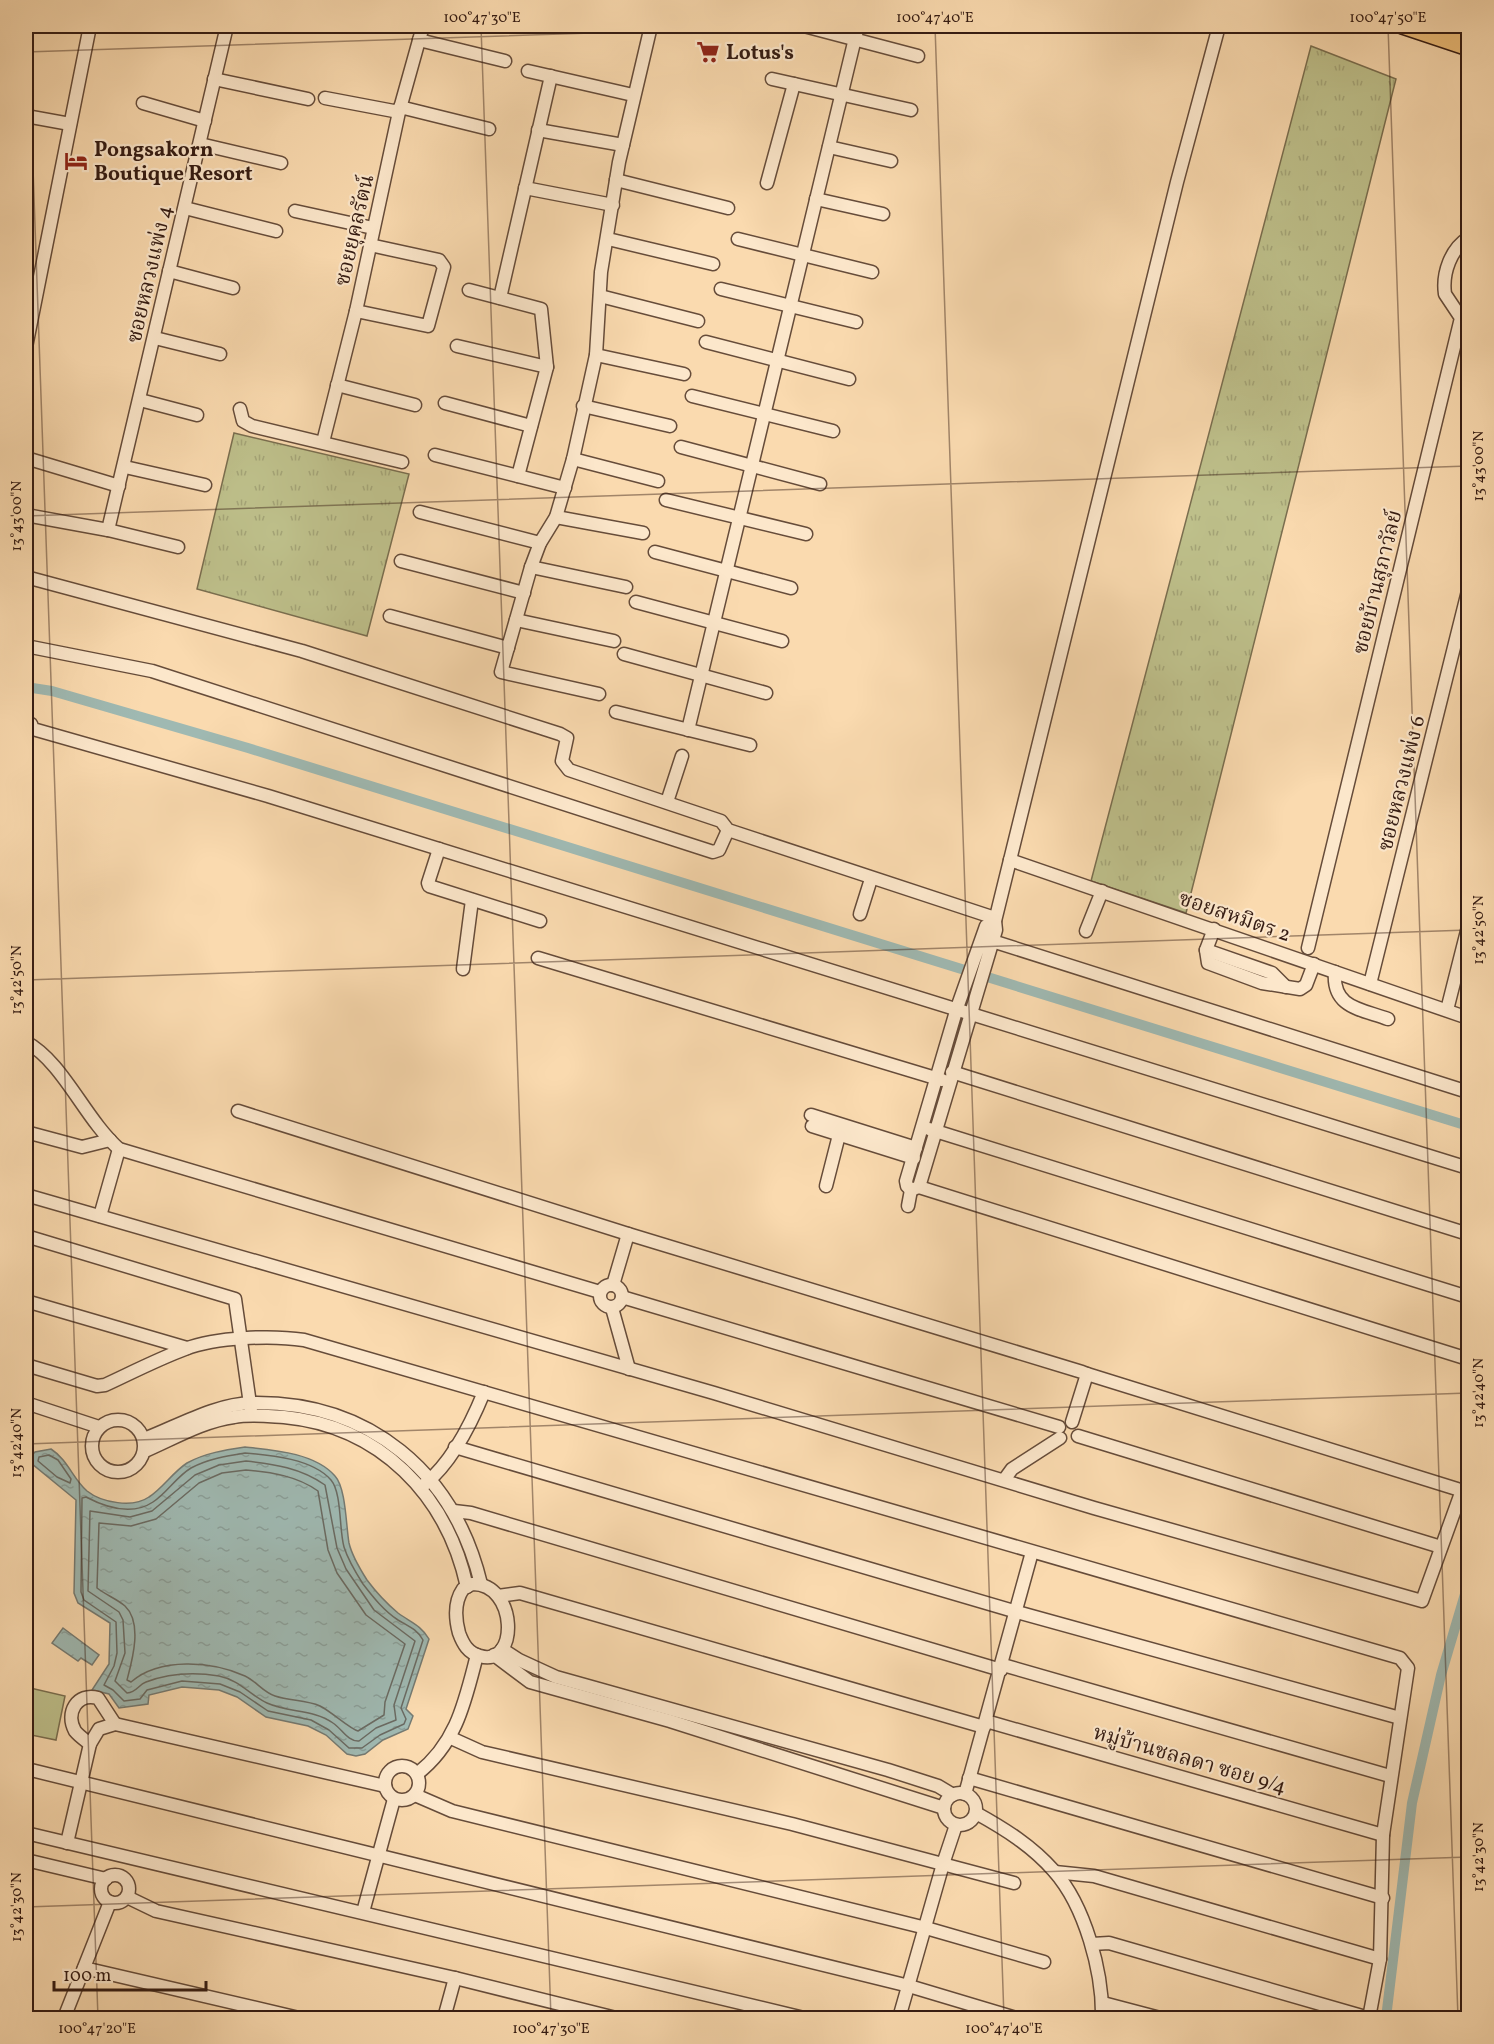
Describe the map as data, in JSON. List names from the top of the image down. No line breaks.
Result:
{"streets":{"street":["ซอยยุคลรัตน์","ซอยหลวงแพ่ง 4","ซอยบ้านสุภาวัลย์","ซอยหลวงแพ่ง 6","ซอยสหมิตร 2","หมู่บ้านชลลดา ซอย 9/4"]},"crossings":[["ซอยหลวงแพ่ง 6","ซอยสหมิตร 2"]],"places":{"supermarket":["Lotus's"],"hotel":["Pongsakorn Boutique Resort"]},"scale_bar":"100 m","coordinates":["100°47'30\"E","100°47'40\"E","100°47'50\"E","13°43'00\"N","13°42'50\"N","13°42'40\"N","13°42'30\"N","100°47'20\"E"]}
